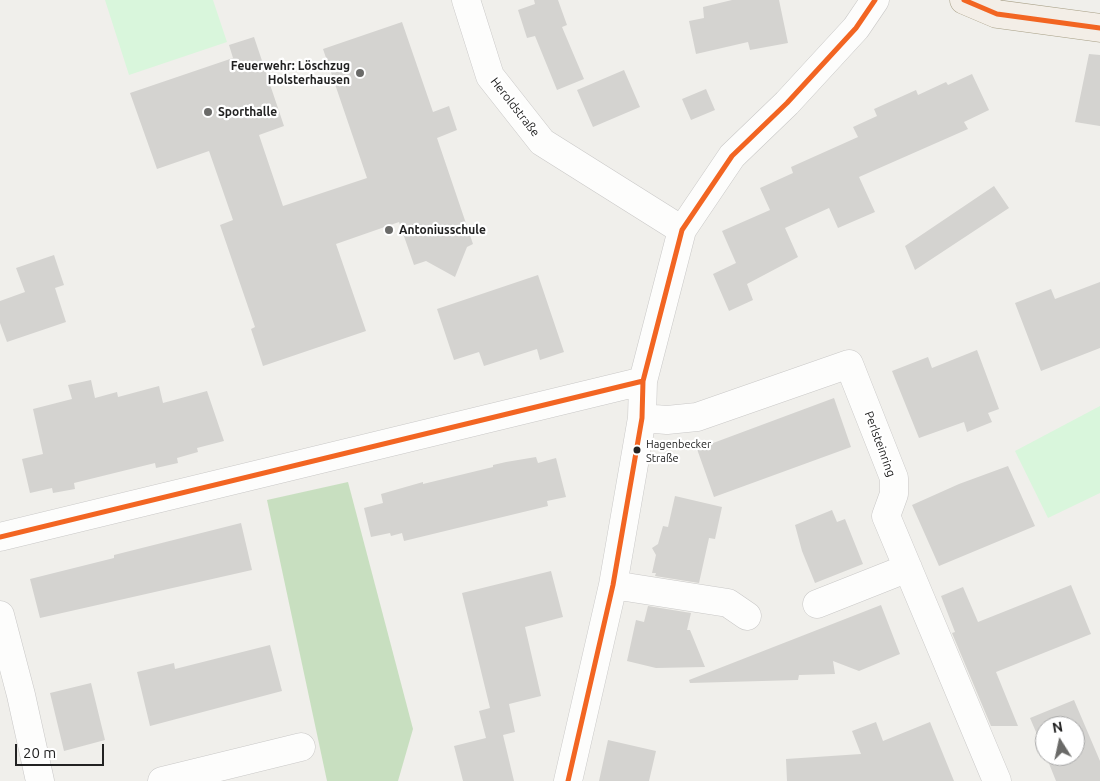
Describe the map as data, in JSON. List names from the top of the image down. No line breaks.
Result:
{"streets":{"street":["Heroldstraße","Perlsteinring"]},"places":["Feuerwehr: Löschzug Holsterhausen","Sporthalle","Antoniusschule","Hagenbecker Straße"],"scale_bar":"20 m","north":"top"}
